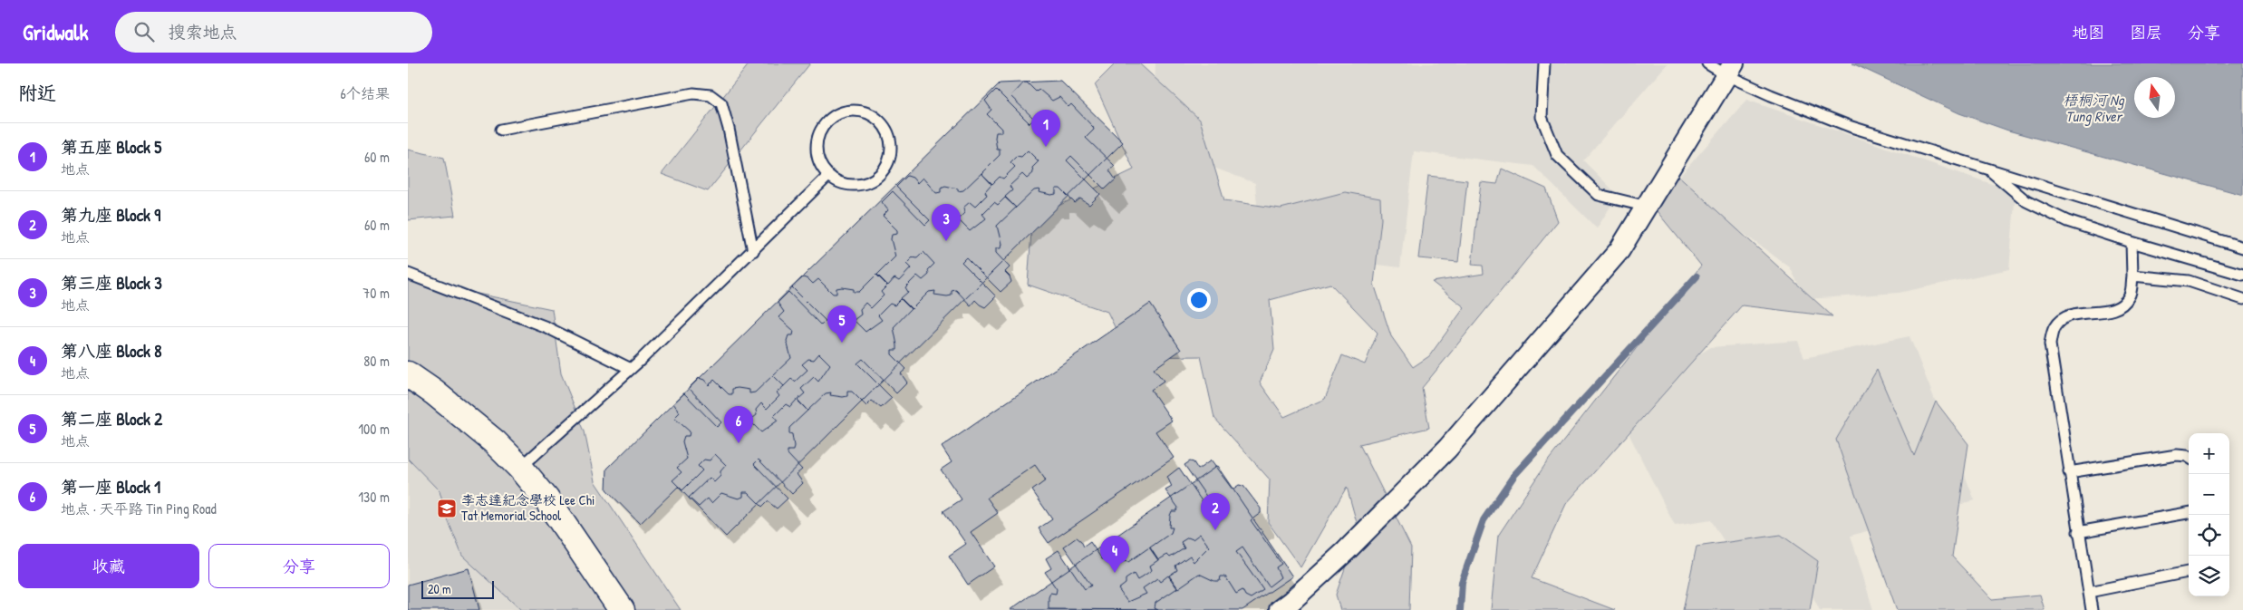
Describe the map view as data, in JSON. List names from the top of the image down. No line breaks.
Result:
{"water":["梧桐河 Ng Tung River"],"places":{"school or university":["李志達紀念學校 Lee Chi Tat Memorial School"]},"scale_bar":"20 m","north":"top","page":{"header":"Gridwalk","search":"搜索地点","nav":["地图","图层","分享"],"heading":["附近","6个结果"],"pins":["1","3","5","6","2","4"],"list":[{"mark":"1","name":"第五座 Block 5","note":"地点","value":"60 m"},{"mark":"2","name":"第九座 Block 9","note":"地点","value":"60 m"},{"mark":"3","name":"第三座 Block 3","note":"地点","value":"70 m"},{"mark":"4","name":"第八座 Block 8","note":"地点","value":"80 m"},{"mark":"5","name":"第二座 Block 2","note":"地点","value":"100 m"},{"mark":"6","name":"第一座 Block 1","note":"地点 · 天平路 Tin Ping Road","value":"130 m"}],"map_buttons":["+","−"],"buttons":["收藏","分享"],"scale":"20 m"}}
